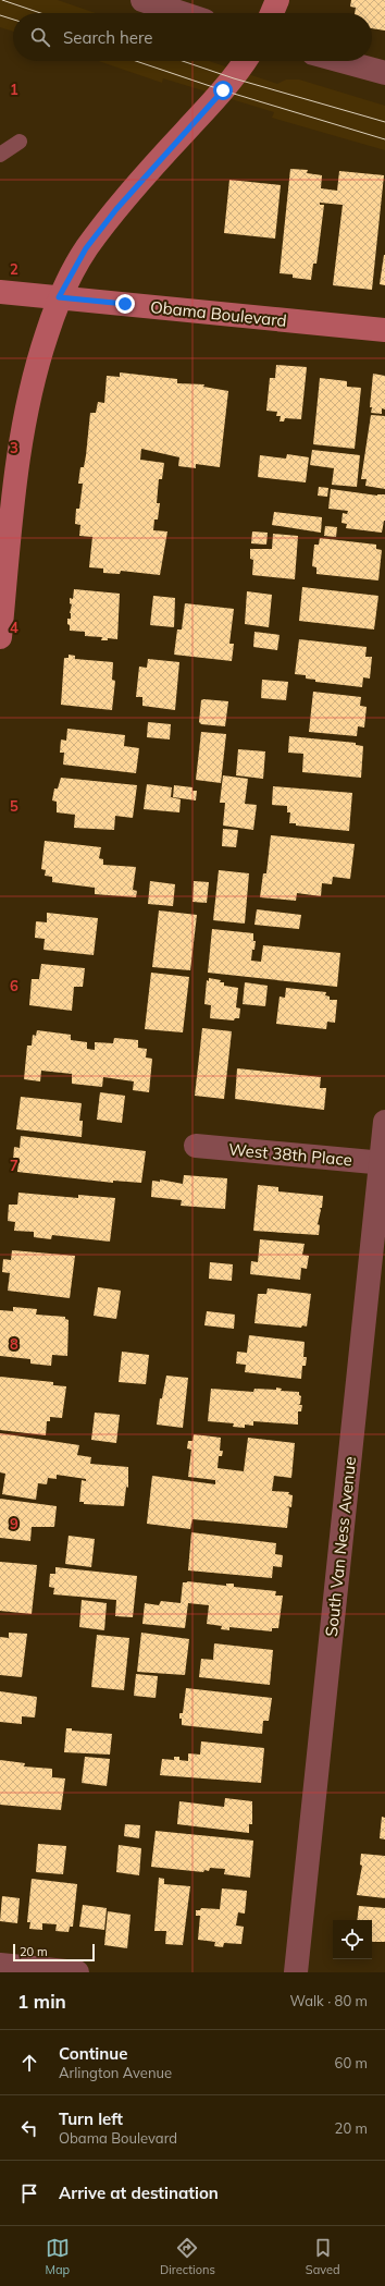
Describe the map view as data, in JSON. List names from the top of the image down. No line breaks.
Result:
{"streets":{"main road":["Obama Boulevard"],"street":["West 38th Place","South Van Ness Avenue"]},"crossings":[["West 38th Place","South Van Ness Avenue"]],"scale_bar":"20 m","page":{"search":"Search here","scale":"20 m","heading":["1 min","Walk · 80 m"],"list":[["Continue","Arlington Avenue","60 m"],["Turn left","Obama Boulevard","20 m"],"Arrive at destination"],"nav":["Map","Directions","Saved"]},"grid":{"rows":["1","2","3","4","5","6","7","8","9"]}}
